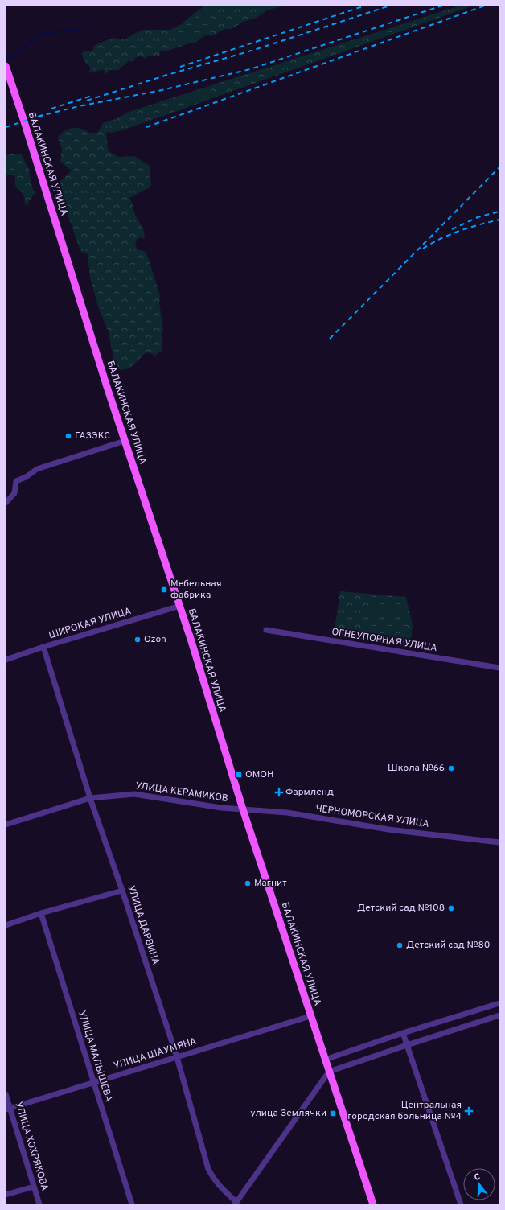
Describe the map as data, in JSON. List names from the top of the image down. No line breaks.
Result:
{"streets":{"main road":["БАЛАКИНСКАЯ УЛИЦА"],"street":["ШИРОКАЯ УЛИЦА","ОГНЕУПОРНАЯ УЛИЦА","УЛИЦА КЕРАМИКОВ","ЧЕРНОМОРСКАЯ УЛИЦА","УЛИЦА ДАРВИНА","УЛИЦА ШАУМЯНА","УЛИЦА МАЛЫШЕВА","УЛИЦА ХОХРЯКОВА"]},"crossings":[["БАЛАКИНСКАЯ УЛИЦА","ШИРОКАЯ УЛИЦА"],["БАЛАКИНСКАЯ УЛИЦА","УЛИЦА КЕРАМИКОВ"],["БАЛАКИНСКАЯ УЛИЦА","ЧЕРНОМОРСКАЯ УЛИЦА"],["БАЛАКИНСКАЯ УЛИЦА","УЛИЦА ШАУМЯНА"],["ШИРОКАЯ УЛИЦА","УЛИЦА ДАРВИНА"],["УЛИЦА КЕРАМИКОВ","ЧЕРНОМОРСКАЯ УЛИЦА"],["УЛИЦА КЕРАМИКОВ","УЛИЦА ДАРВИНА"],["УЛИЦА ДАРВИНА","УЛИЦА ШАУМЯНА"],["УЛИЦА ШАУМЯНА","УЛИЦА МАЛЫШЕВА"],["УЛИЦА ШАУМЯНА","УЛИЦА ХОХРЯКОВА"]],"places":{"other":["ГАЗЭКС","Ozon","Школа №66","Магнит","Детский сад №108","Детский сад №80"],"transit":["Мебельная фабрика","ОМОН","улица Землячки"],"health":["Фармленд","Центральная городская больница №4"]},"north":"top"}
